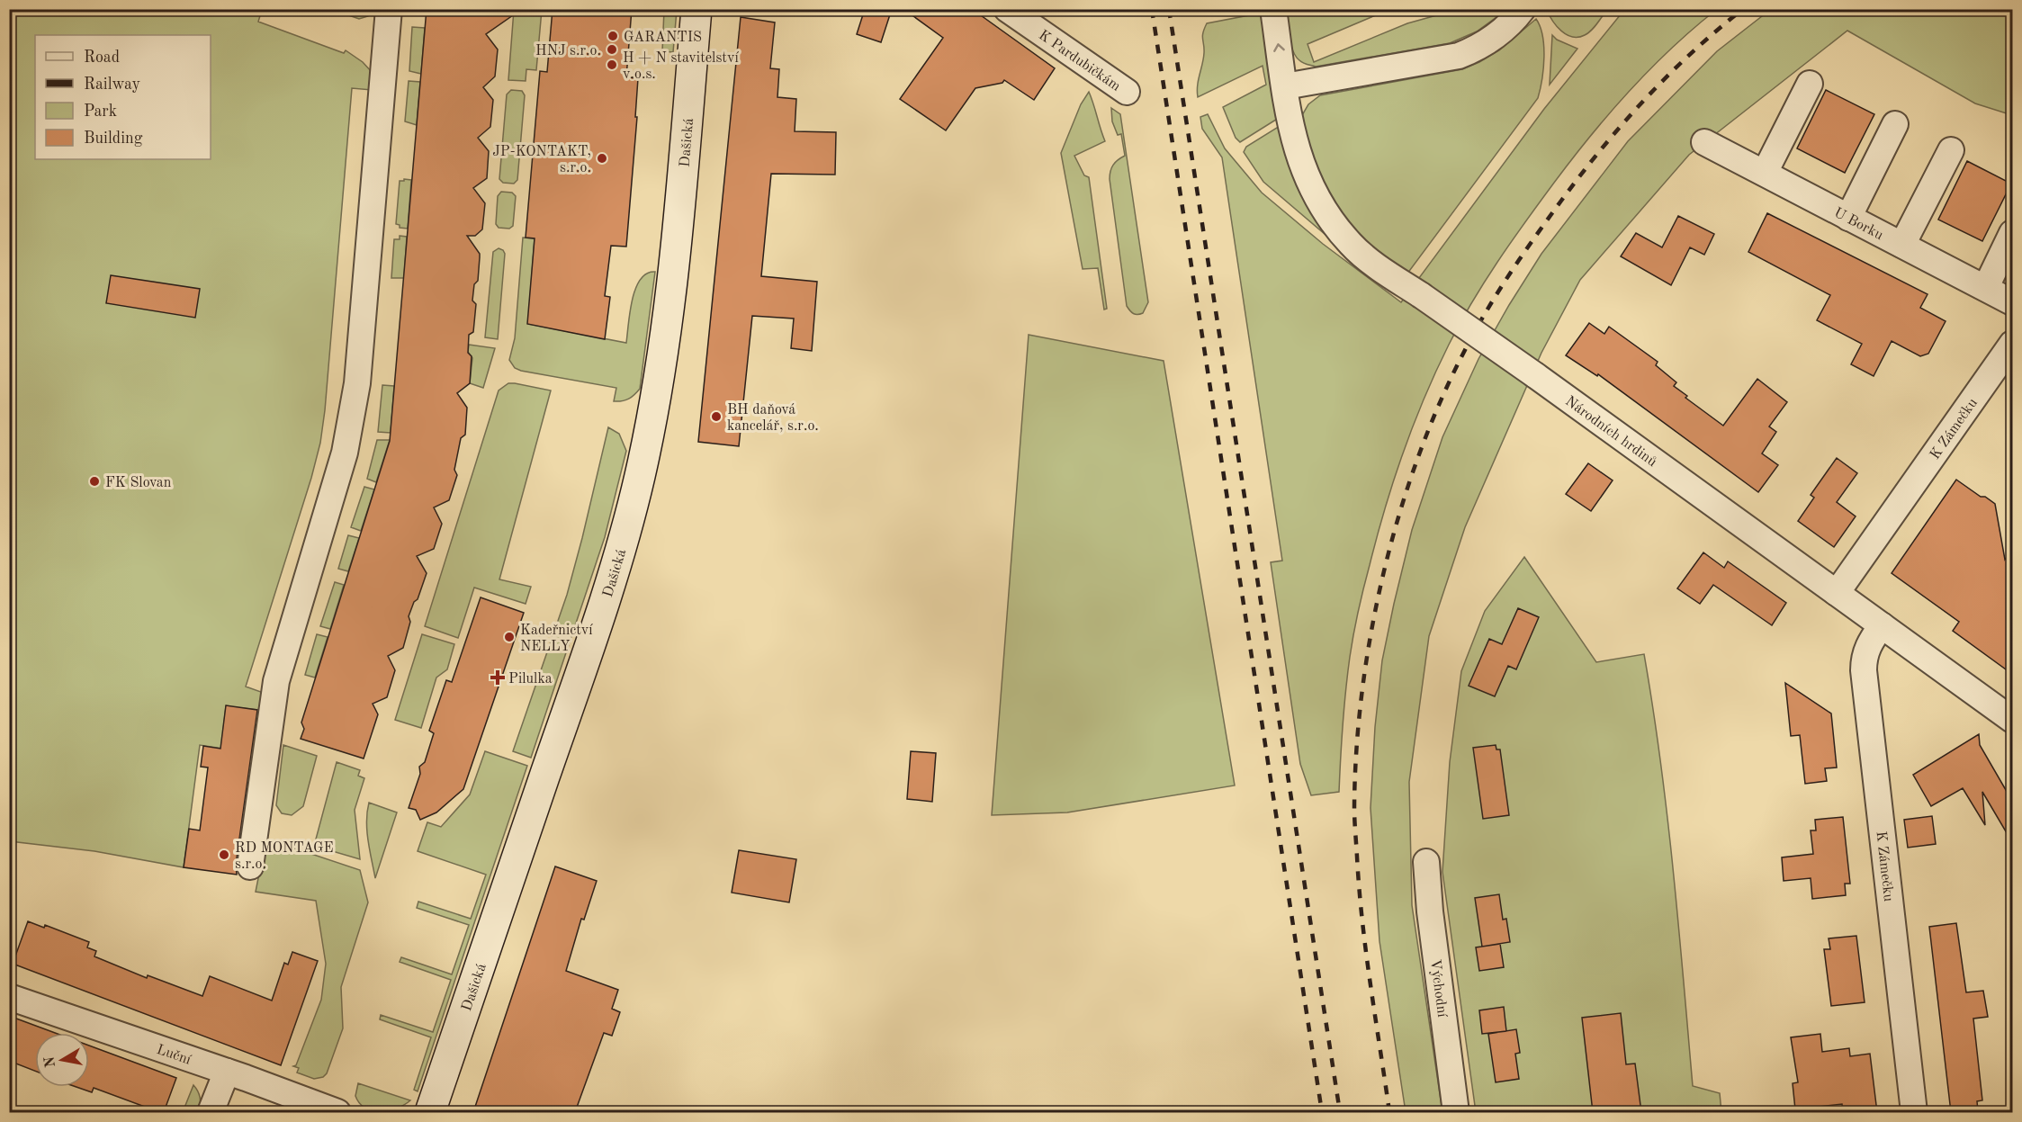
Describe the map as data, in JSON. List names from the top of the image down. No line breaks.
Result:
{"streets":{"main road":["Dašická"],"street":["K Pardubičkám","U Borku","K Zámečku","Národních hrdinů","Východní","Luční"]},"crossings":[["K Zámečku","Národních hrdinů"]],"places":{"other":["GARANTIS","HNJ s.r.o.","H + N stavitelství v.o.s.","JP-KONTAKT, s.r.o.","BH daňová kancelář, s.r.o.","FK Slovan","Kadeřnictví NELLY","RD MONTAGE s.r.o."],"health":["Pilulka"]},"legend":["Road","Railway","Park","Building"],"north":"left"}
